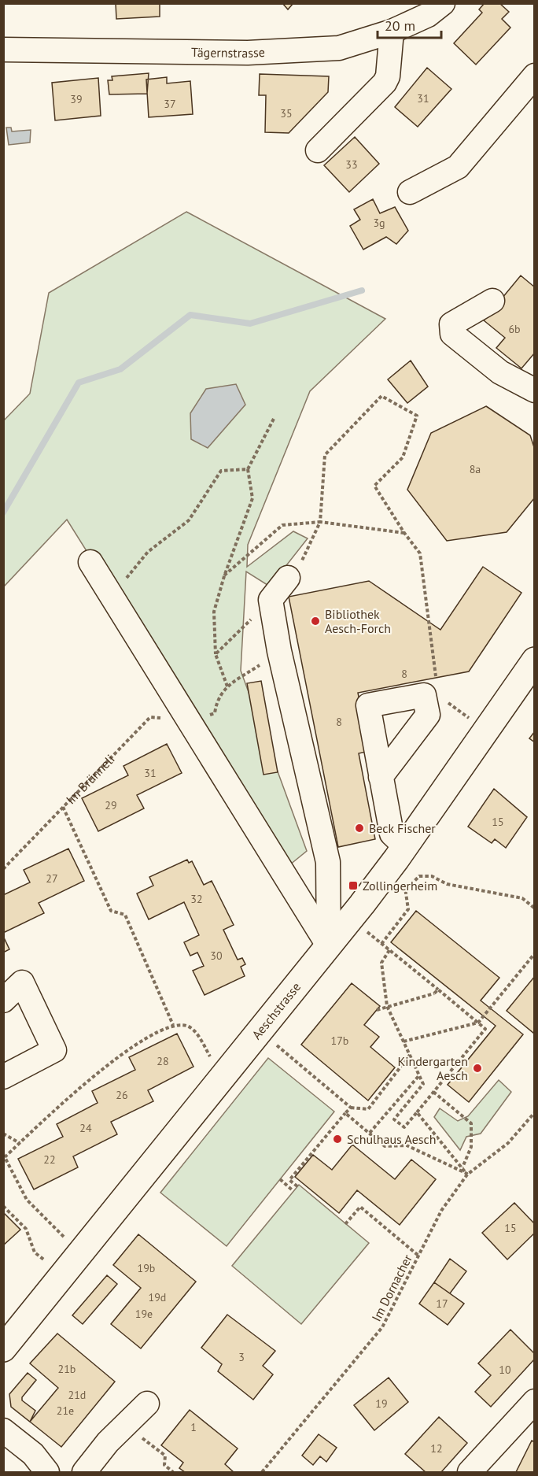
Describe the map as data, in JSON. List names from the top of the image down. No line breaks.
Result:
{"streets":{"main road":["Aeschstrasse"],"street":["Tägernstrasse"],"path":["Im Brünneli","Im Dornacher"]},"places":{"other":["Bibliothek Aesch-Forch","Beck Fischer","Kindergarten Aesch","Schulhaus Aesch"],"transit":["Zollingerheim"]},"house_numbers":["31","39","37","35","33","3g","6b","8a","8","8","31","29","15","27","32","30","17b","28","26","24","22","15","19b","19d","17","19e","3","21b","10","21d","19","21e","1","12"],"scale_bar":"20 m"}
